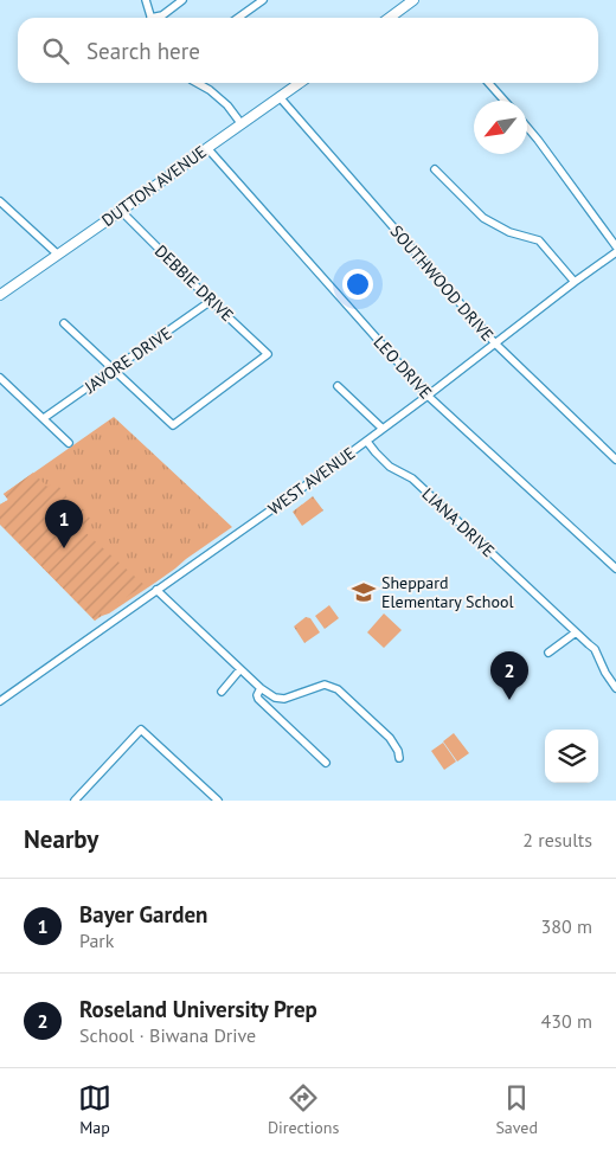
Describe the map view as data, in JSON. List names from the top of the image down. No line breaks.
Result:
{"streets":{"main road":["DUTTON AVENUE"],"street":["DEBBIE DRIVE","SOUTHWOOD DRIVE","JAVORE DRIVE","LEO DRIVE","WEST AVENUE","LIANA DRIVE"]},"crossings":[["DUTTON AVENUE","DEBBIE DRIVE"],["DUTTON AVENUE","SOUTHWOOD DRIVE"],["DUTTON AVENUE","LEO DRIVE"],["DEBBIE DRIVE","JAVORE DRIVE"],["SOUTHWOOD DRIVE","WEST AVENUE"],["LEO DRIVE","WEST AVENUE"],["WEST AVENUE","LIANA DRIVE"]],"places":{"school or university":["Sheppard Elementary School"]},"north":"bottom left","page":{"search":"Search here","pins":["1","2"],"heading":["Nearby","2 results"],"list":[{"mark":"1","name":"Bayer Garden","note":"Park","value":"380 m"},{"mark":"2","name":"Roseland University Prep","note":"School · Biwana Drive","value":"430 m"}],"nav":["Map","Directions","Saved"]}}
